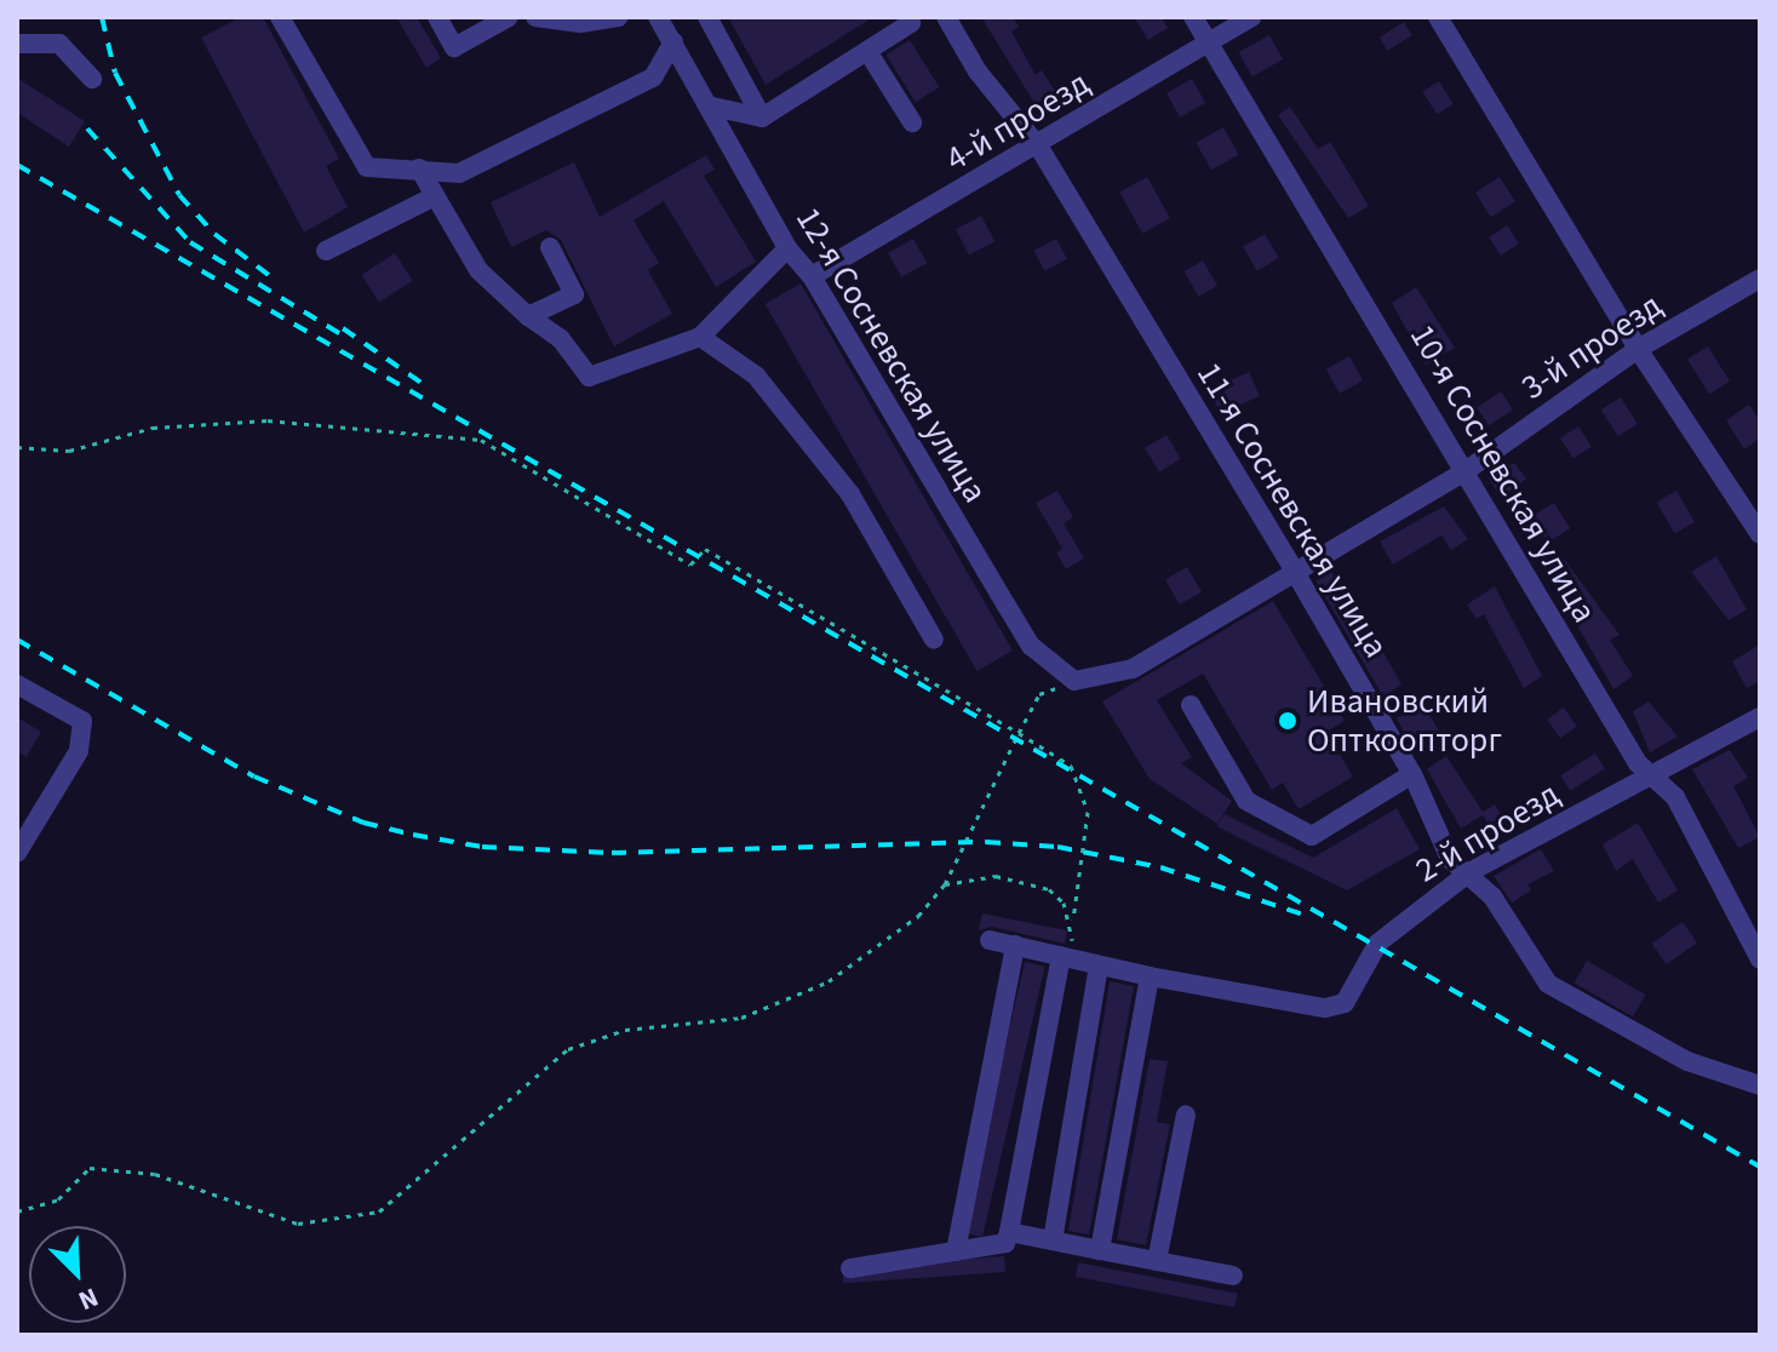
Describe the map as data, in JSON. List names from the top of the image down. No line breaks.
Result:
{"streets":{"street":["4-й проезд","3-й проезд","12-я Сосневская улица","10-я Сосневская улица","11-я Сосневская улица","2-й проезд"]},"crossings":[["4-й проезд","12-я Сосневская улица"],["4-й проезд","10-я Сосневская улица"],["4-й проезд","11-я Сосневская улица"],["3-й проезд","12-я Сосневская улица"],["3-й проезд","10-я Сосневская улица"],["3-й проезд","11-я Сосневская улица"],["10-я Сосневская улица","2-й проезд"],["11-я Сосневская улица","2-й проезд"]],"places":["Ивановский Опткоопторг"],"north":"bottom right"}
